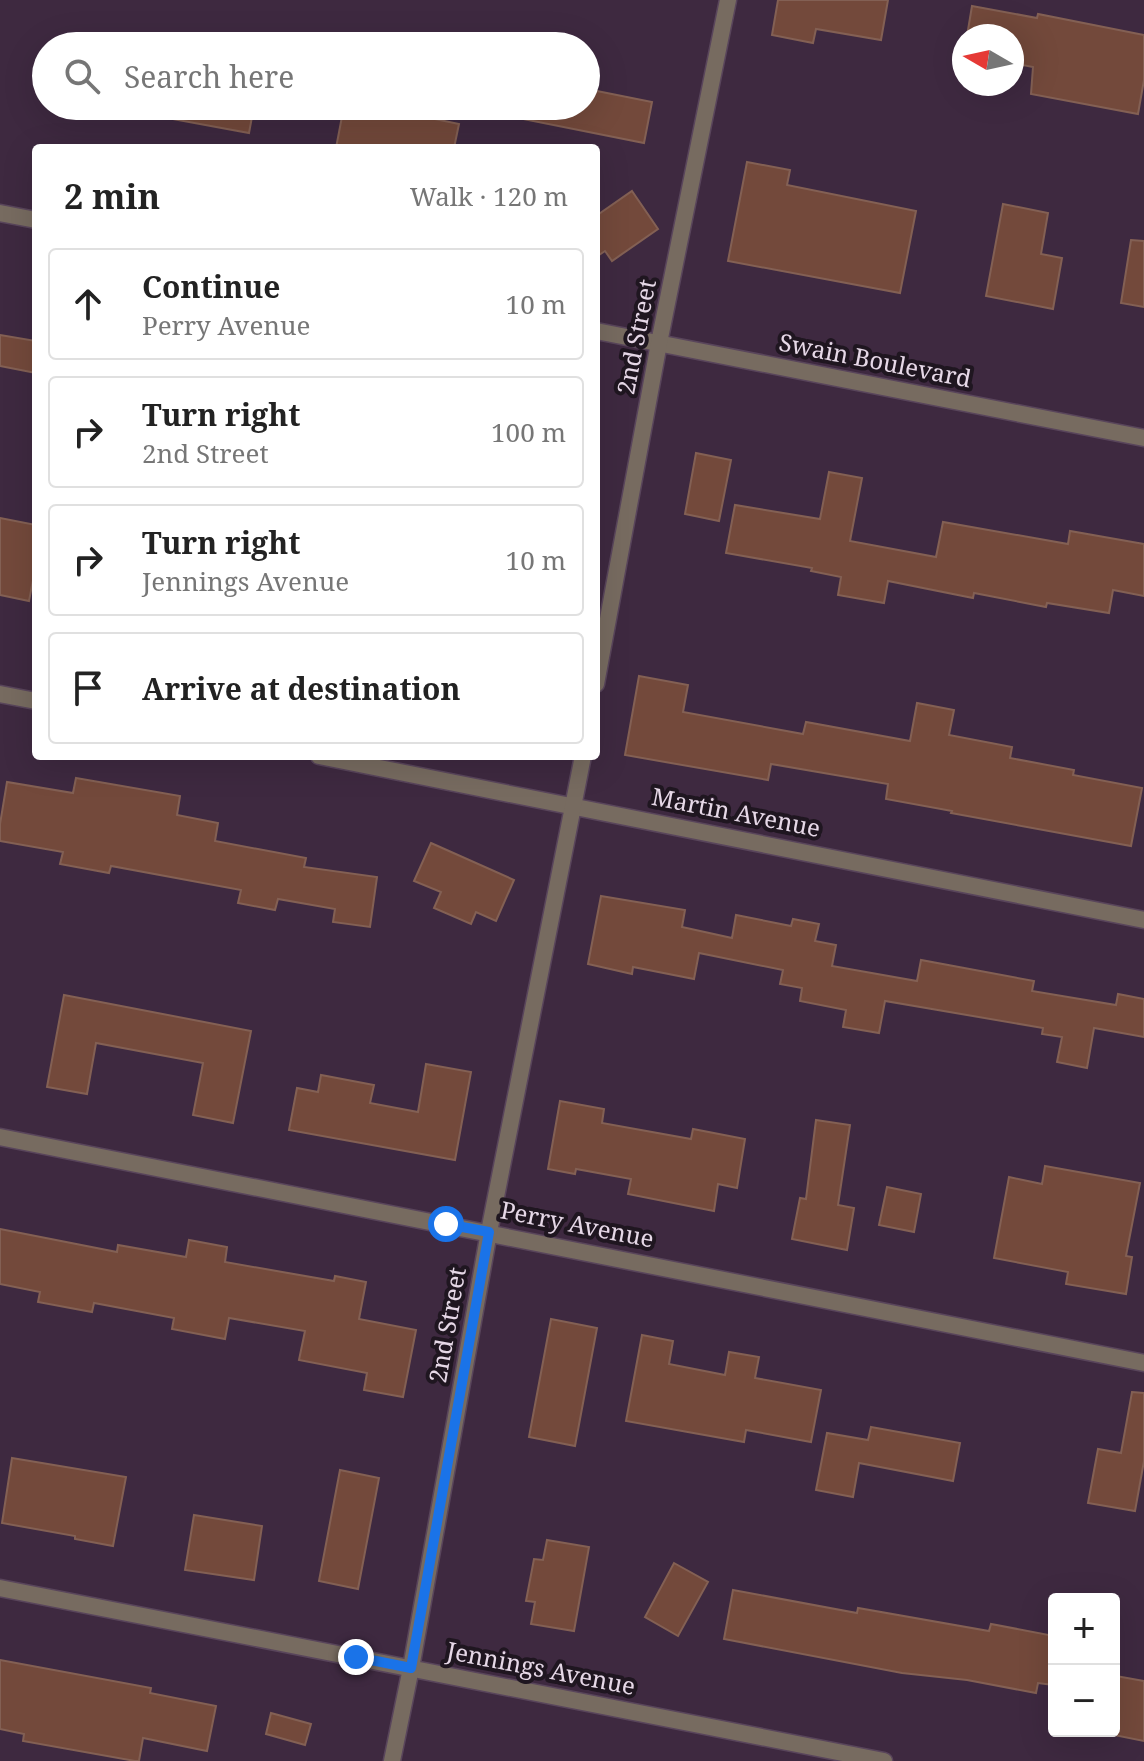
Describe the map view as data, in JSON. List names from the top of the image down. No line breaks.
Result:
{"streets":{"street":["2nd Street","Swain Boulevard","Martin Avenue","Perry Avenue","Jennings Avenue"]},"crossings":[["2nd Street","Swain Boulevard"],["2nd Street","Martin Avenue"],["2nd Street","Perry Avenue"],["2nd Street","Jennings Avenue"]],"north":"left","page":{"search":"Search here","heading":["2 min","Walk · 120 m"],"list":[["Continue","Perry Avenue","10 m"],["Turn right","2nd Street","100 m"],["Turn right","Jennings Avenue","10 m"],"Arrive at destination"],"map_buttons":["+","−"]}}
